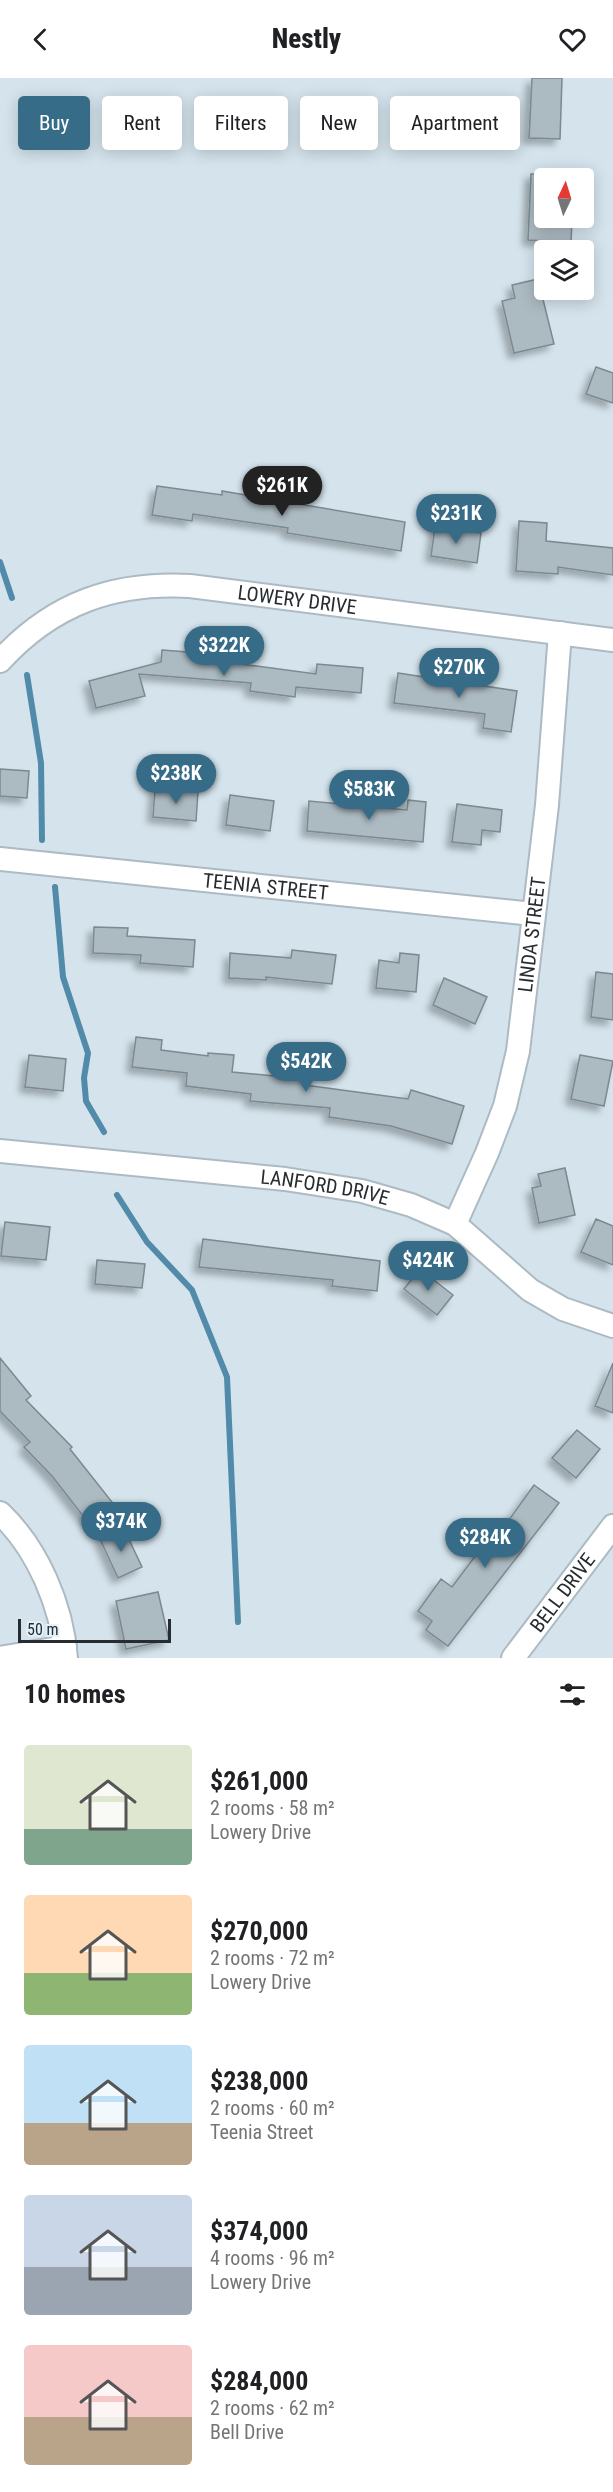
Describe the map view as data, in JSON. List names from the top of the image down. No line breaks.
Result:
{"streets":{"street":["LOWERY DRIVE","TEENIA STREET","LINDA STREET","LANFORD DRIVE","BELL DRIVE"]},"crossings":[["LOWERY DRIVE","LINDA STREET"],["TEENIA STREET","LINDA STREET"],["LINDA STREET","LANFORD DRIVE"]],"scale_bar":"50 m","north":"top","page":{"header":"Nestly","chip":["Buy","Rent","Filters","New","Apartment"],"price":["$261K","$231K","$322K","$270K","$238K","$583K","$542K","$424K","$374K","$284K"],"scale":"50 m","heading":"10 homes","list":[{"name":"$261,000","note":"2 rooms · 58 m² · Lowery Drive"},{"name":"$270,000","note":"2 rooms · 72 m² · Lowery Drive"},{"name":"$238,000","note":"2 rooms · 60 m² · Teenia Street"},{"name":"$374,000","note":"4 rooms · 96 m² · Lowery Drive"},{"name":"$284,000","note":"2 rooms · 62 m² · Bell Drive"}]}}
